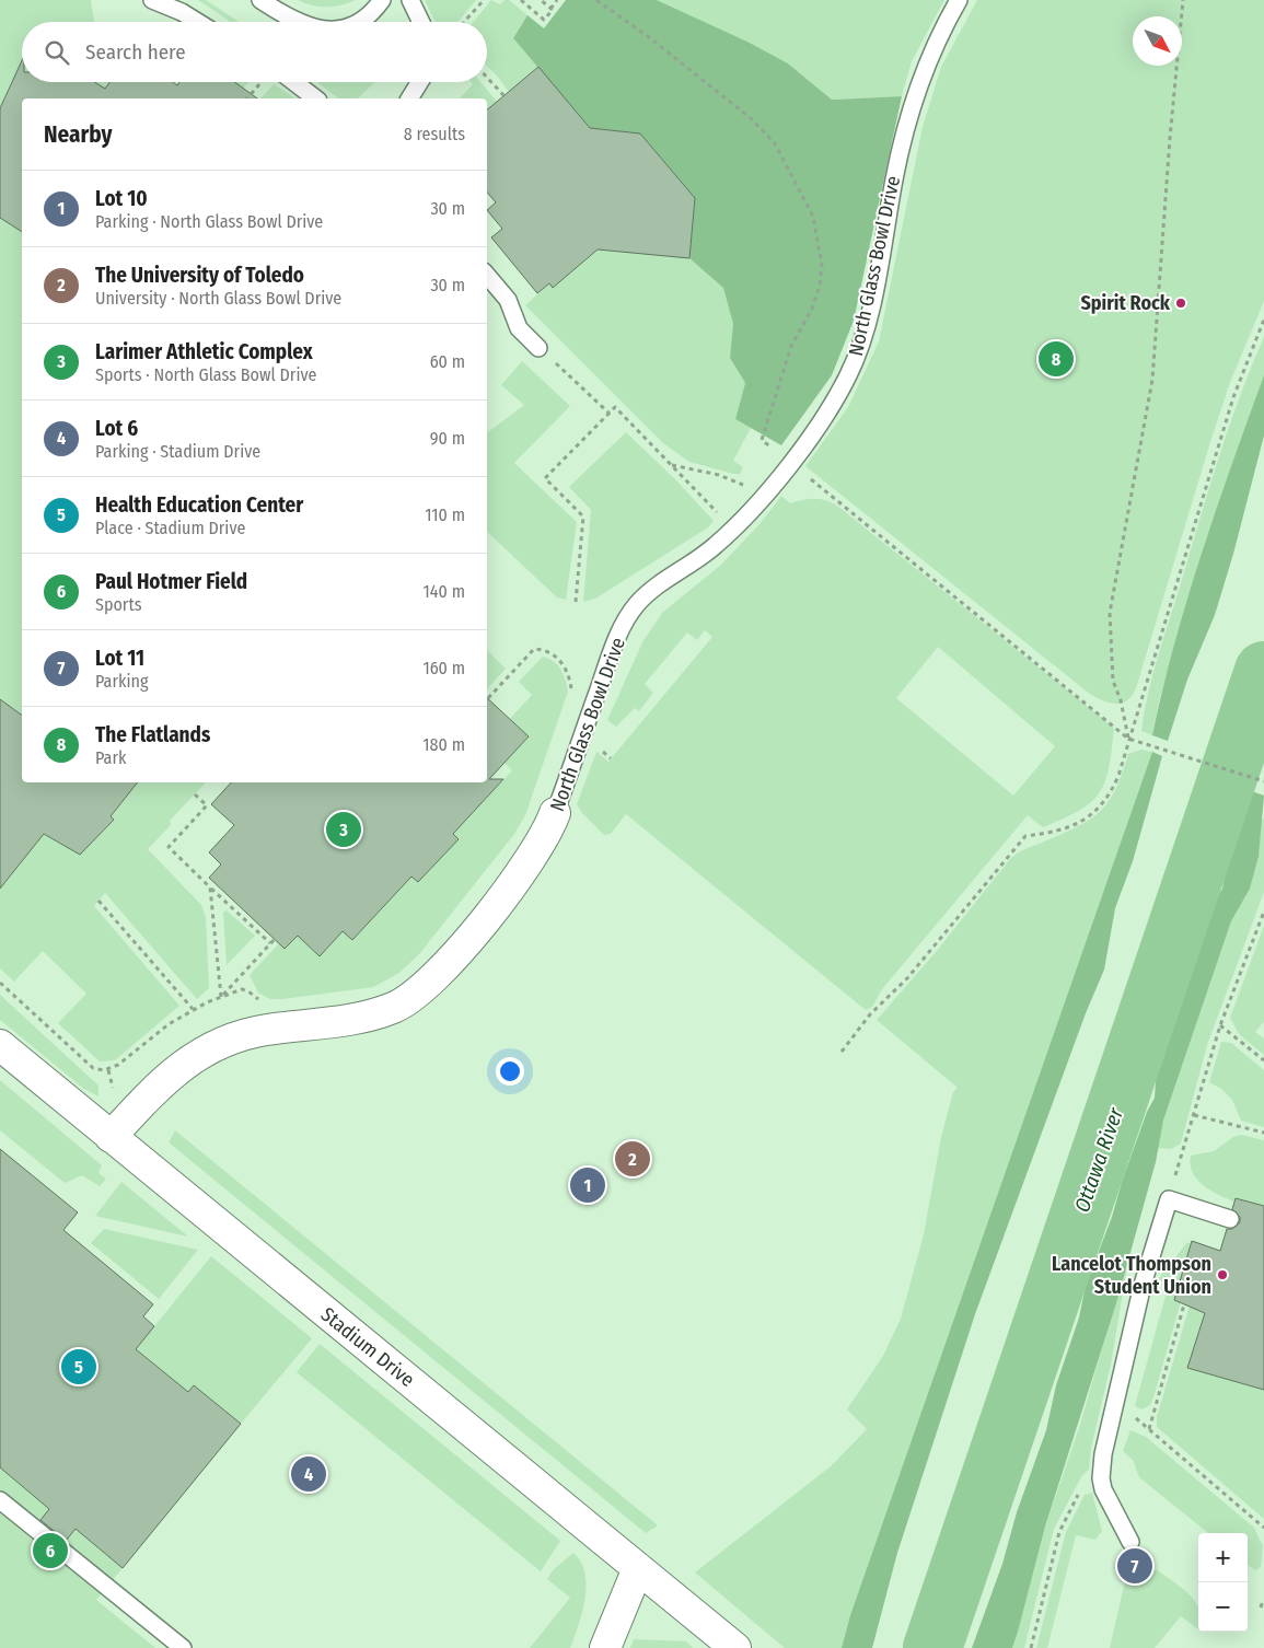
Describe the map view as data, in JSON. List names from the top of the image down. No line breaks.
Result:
{"streets":{"street":["North Glass Bowl Drive","Stadium Drive"]},"crossings":[["North Glass Bowl Drive","Stadium Drive"]],"water":["Ottawa River"],"places":["Spirit Rock","Lancelot Thompson Student Union"],"north":"bottom right","page":{"search":"Search here","heading":["Nearby","8 results"],"list":[{"mark":"1","name":"Lot 10","note":"Parking · North Glass Bowl Drive","value":"30 m"},{"mark":"2","name":"The University of Toledo","note":"University · North Glass Bowl Drive","value":"30 m"},{"mark":"3","name":"Larimer Athletic Complex","note":"Sports · North Glass Bowl Drive","value":"60 m"},{"mark":"4","name":"Lot 6","note":"Parking · Stadium Drive","value":"90 m"},{"mark":"5","name":"Health Education Center","note":"Place · Stadium Drive","value":"110 m"},{"mark":"6","name":"Paul Hotmer Field","note":"Sports","value":"140 m"},{"mark":"7","name":"Lot 11","note":"Parking","value":"160 m"},{"mark":"8","name":"The Flatlands","note":"Park","value":"180 m"}],"pins":["8","3","2","1","5","4","6","7"],"map_buttons":["+","−"]}}
